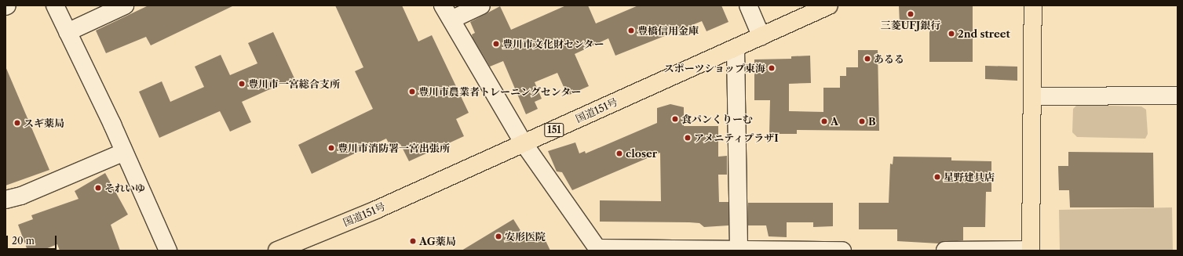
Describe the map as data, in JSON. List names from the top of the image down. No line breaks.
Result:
{"streets":{"main road":["国道151号","151"]},"places":["三菱UFJ銀行","豊橋信用金庫","2nd street","豊川市文化財センター","あるる","スポーツショップ東海","豊川市一宮総合支所","豊川市農業者トレーニングセンター","食パンくりーむ","A","B","スギ薬局","アメニティプラザI","豊川市消防署一宮出張所","closer","星野建具店","それいゆ","安形医院","AG薬局"],"scale_bar":"20 m"}
